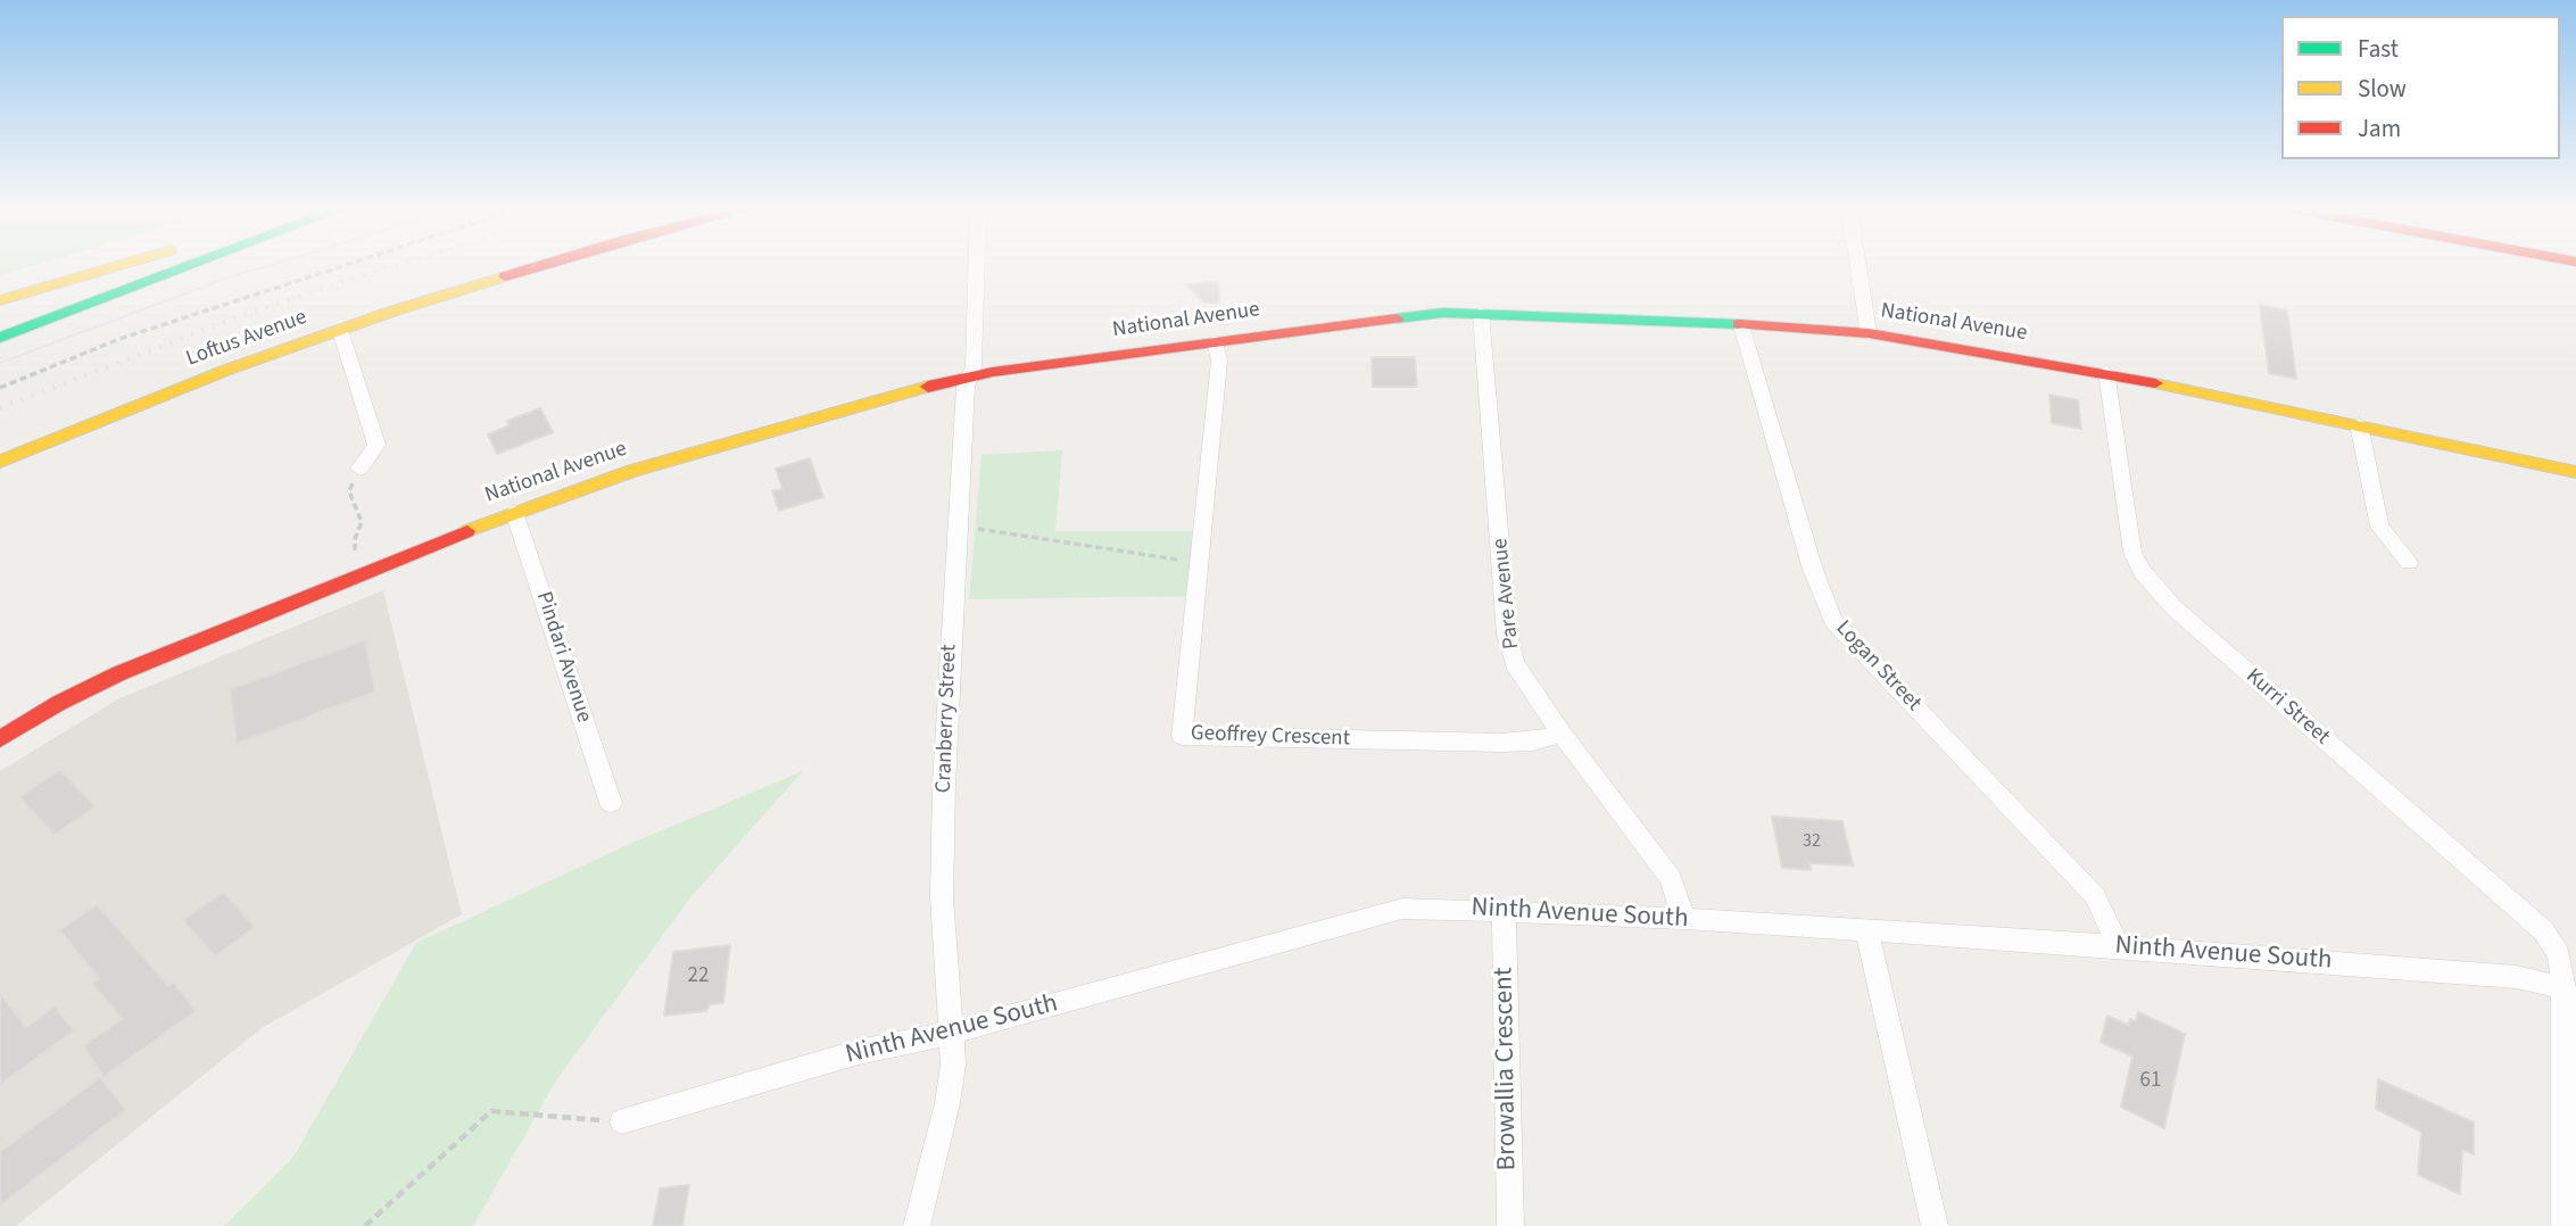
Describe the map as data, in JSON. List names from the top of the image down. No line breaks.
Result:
{"streets":{"main road":["National Avenue","Loftus Avenue"],"street":["Pare Avenue","Pindari Avenue","Logan Street","Kurri Street","Cranberry Street","Geoffrey Crescent","Ninth Avenue South","Browallia Crescent"]},"crossings":[["National Avenue","Pare Avenue"],["National Avenue","Pindari Avenue"],["National Avenue","Logan Street"],["National Avenue","Kurri Street"],["National Avenue","Cranberry Street"],["National Avenue","Geoffrey Crescent"],["Pare Avenue","Geoffrey Crescent"],["Pare Avenue","Ninth Avenue South"],["Logan Street","Ninth Avenue South"],["Kurri Street","Ninth Avenue South"],["Cranberry Street","Ninth Avenue South"],["Ninth Avenue South","Browallia Crescent"]],"house_numbers":["32","22","61"],"legend":["Fast","Slow","Jam"]}
